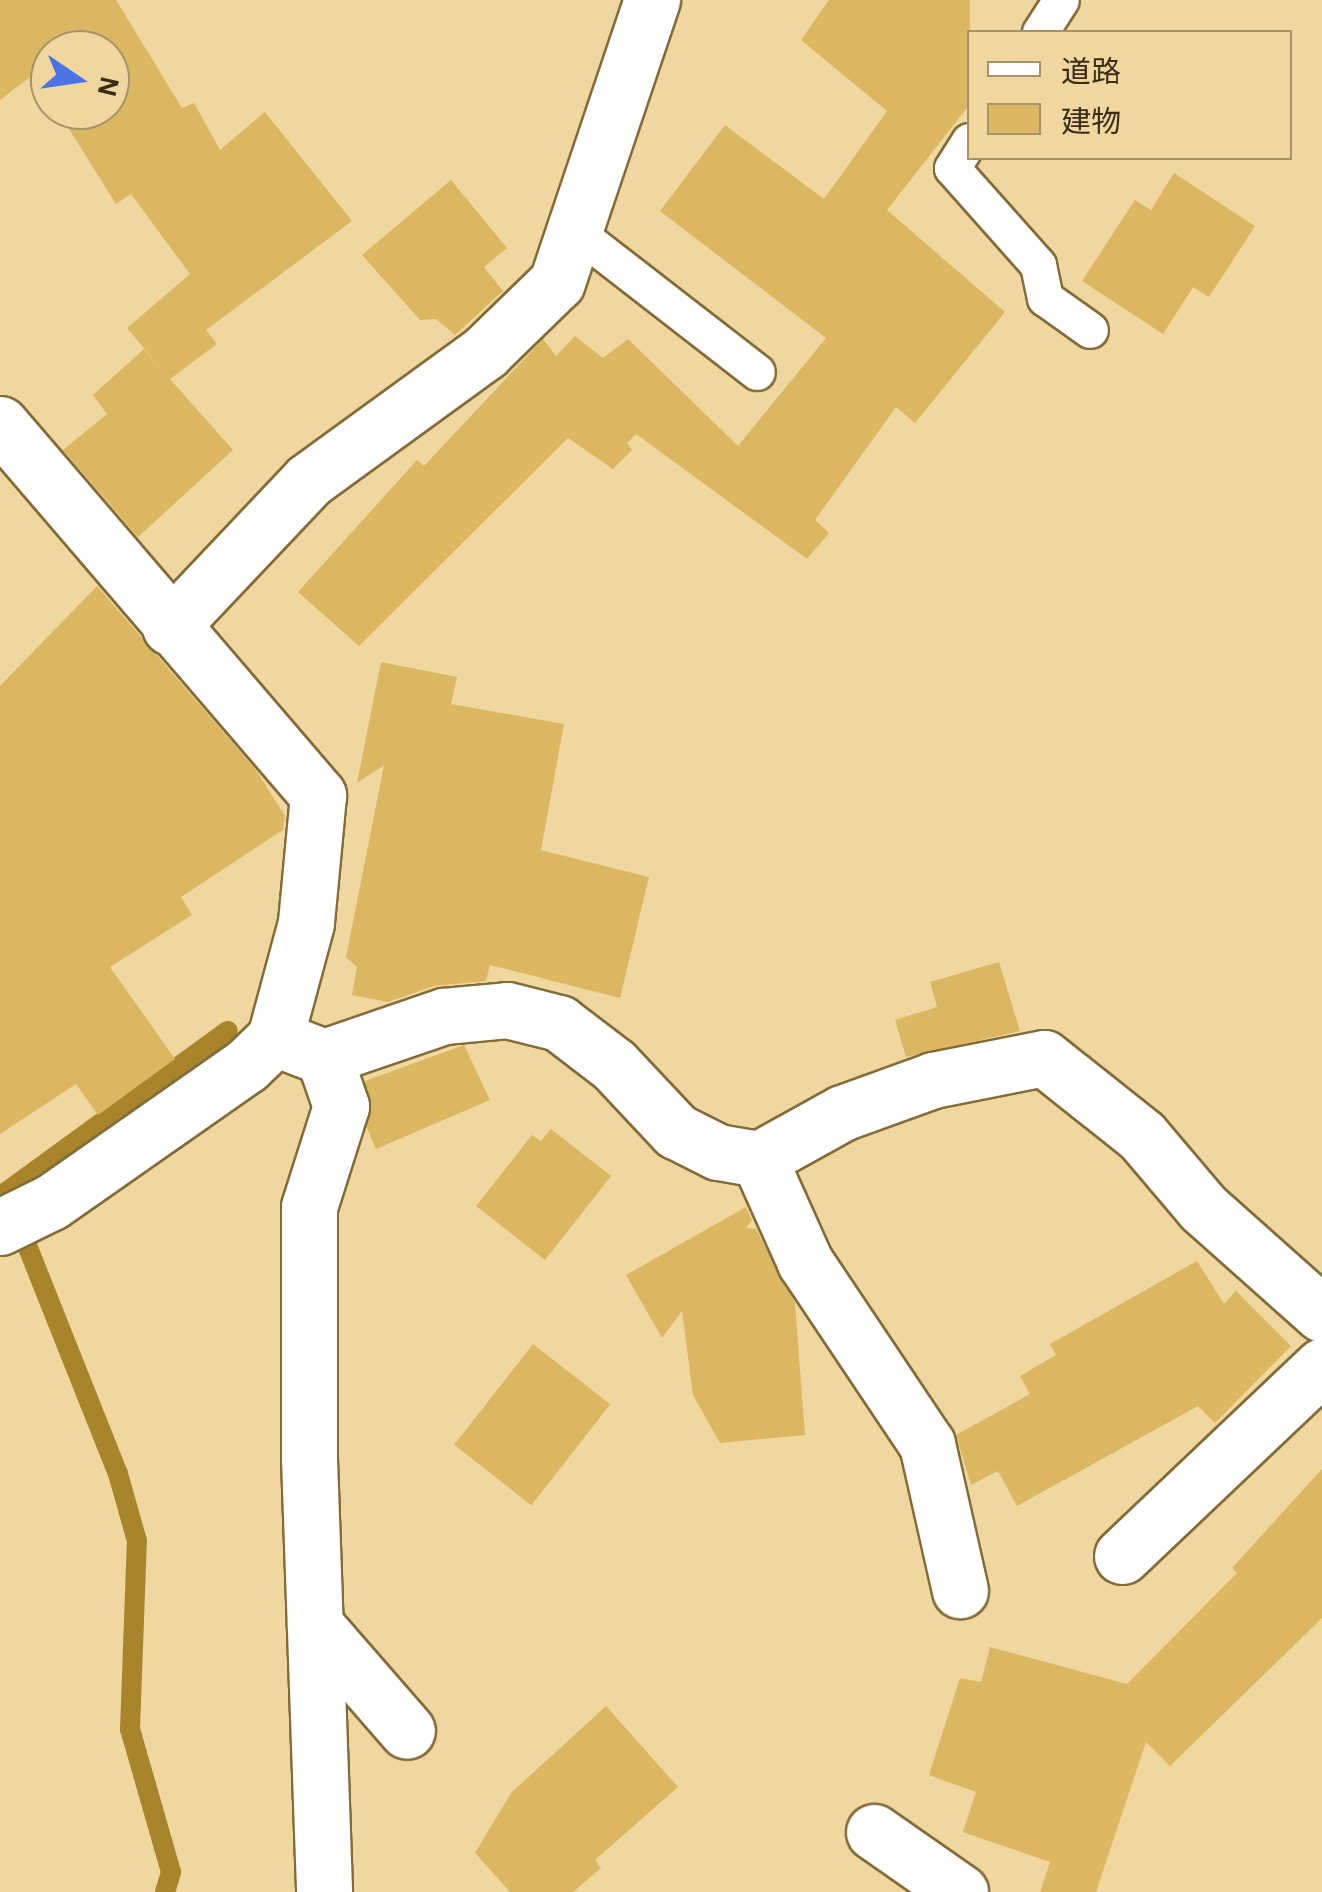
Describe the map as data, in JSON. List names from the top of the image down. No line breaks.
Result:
{"legend":["道路","建物"],"north":"right"}
